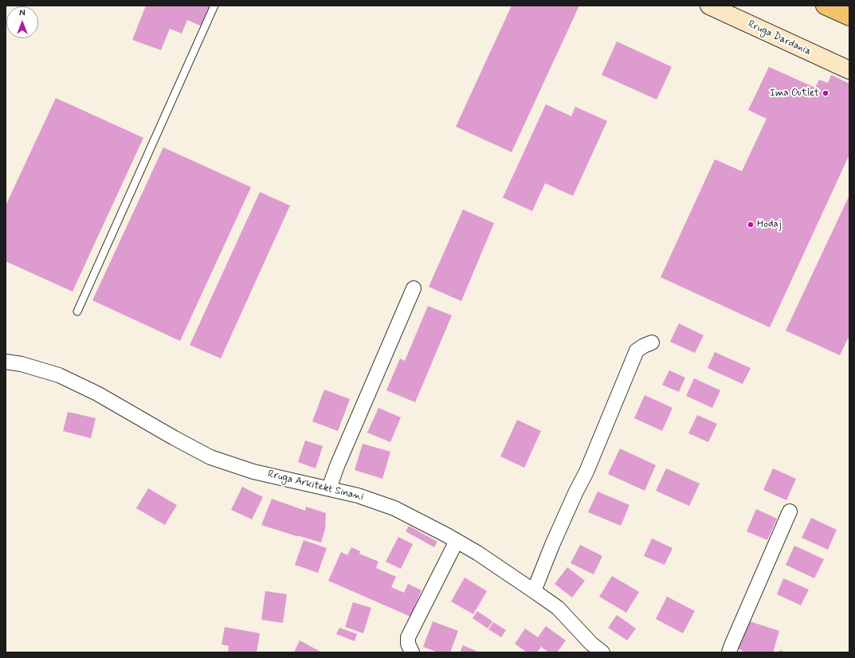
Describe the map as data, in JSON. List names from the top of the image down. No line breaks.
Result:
{"streets":{"main road":["Rruga Dardania"],"street":["Rruga Arkitekt Sinani"]},"places":["Ima Outlet","Hodaj"],"north":"top"}
